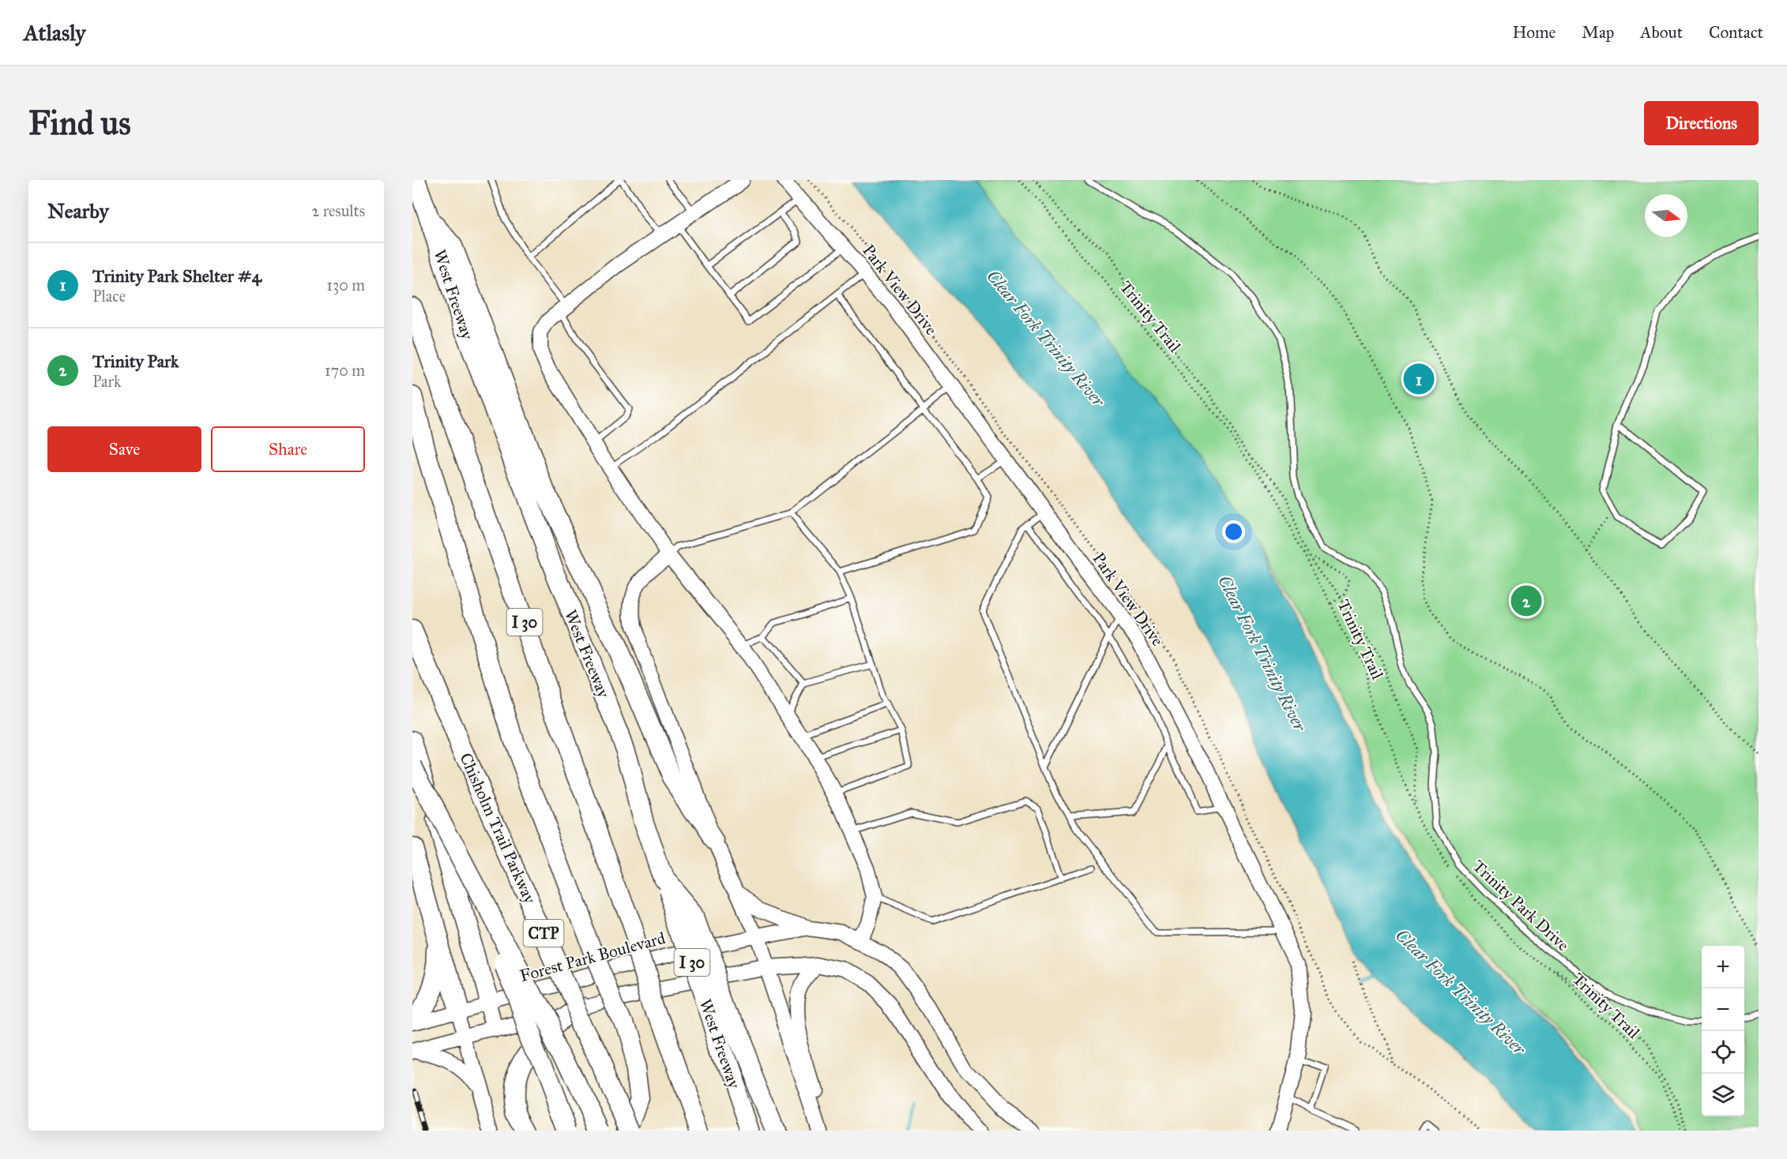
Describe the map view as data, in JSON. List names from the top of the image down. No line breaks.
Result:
{"streets":{"highway":["West Freeway","I 30","Chisholm Trail Parkway","CTP"],"street":["Park View Drive","Forest Park Boulevard"],"lane":["Trinity Park Drive"],"path":["Trinity Trail"]},"water":["Clear Fork Trinity River"],"north":"right","page":{"header":"Atlasly","nav":["Home","Map","About","Contact"],"buttons":["Directions",["Save","Share"]],"title":"Find us","heading":["Nearby","2 results"],"list":[{"mark":"1","name":"Trinity Park Shelter #4","note":"Place","value":"130 m"},{"mark":"2","name":"Trinity Park","note":"Park","value":"170 m"}],"pins":["1","2"],"map_buttons":["+","−"]}}
